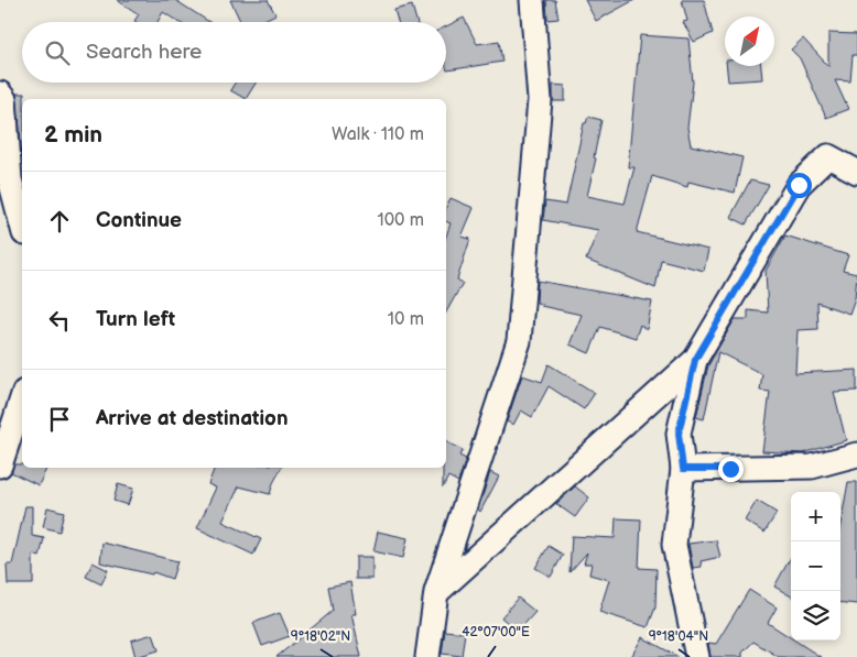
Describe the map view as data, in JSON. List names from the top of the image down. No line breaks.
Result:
{"north":"top right","page":{"search":"Search here","heading":["2 min","Walk · 110 m"],"list":[["Continue","100 m"],["Turn left","10 m"],"Arrive at destination"],"map_buttons":["+","−"]},"coordinates":["42°07'00\"E","9°18'02\"N","9°18'04\"N"]}
